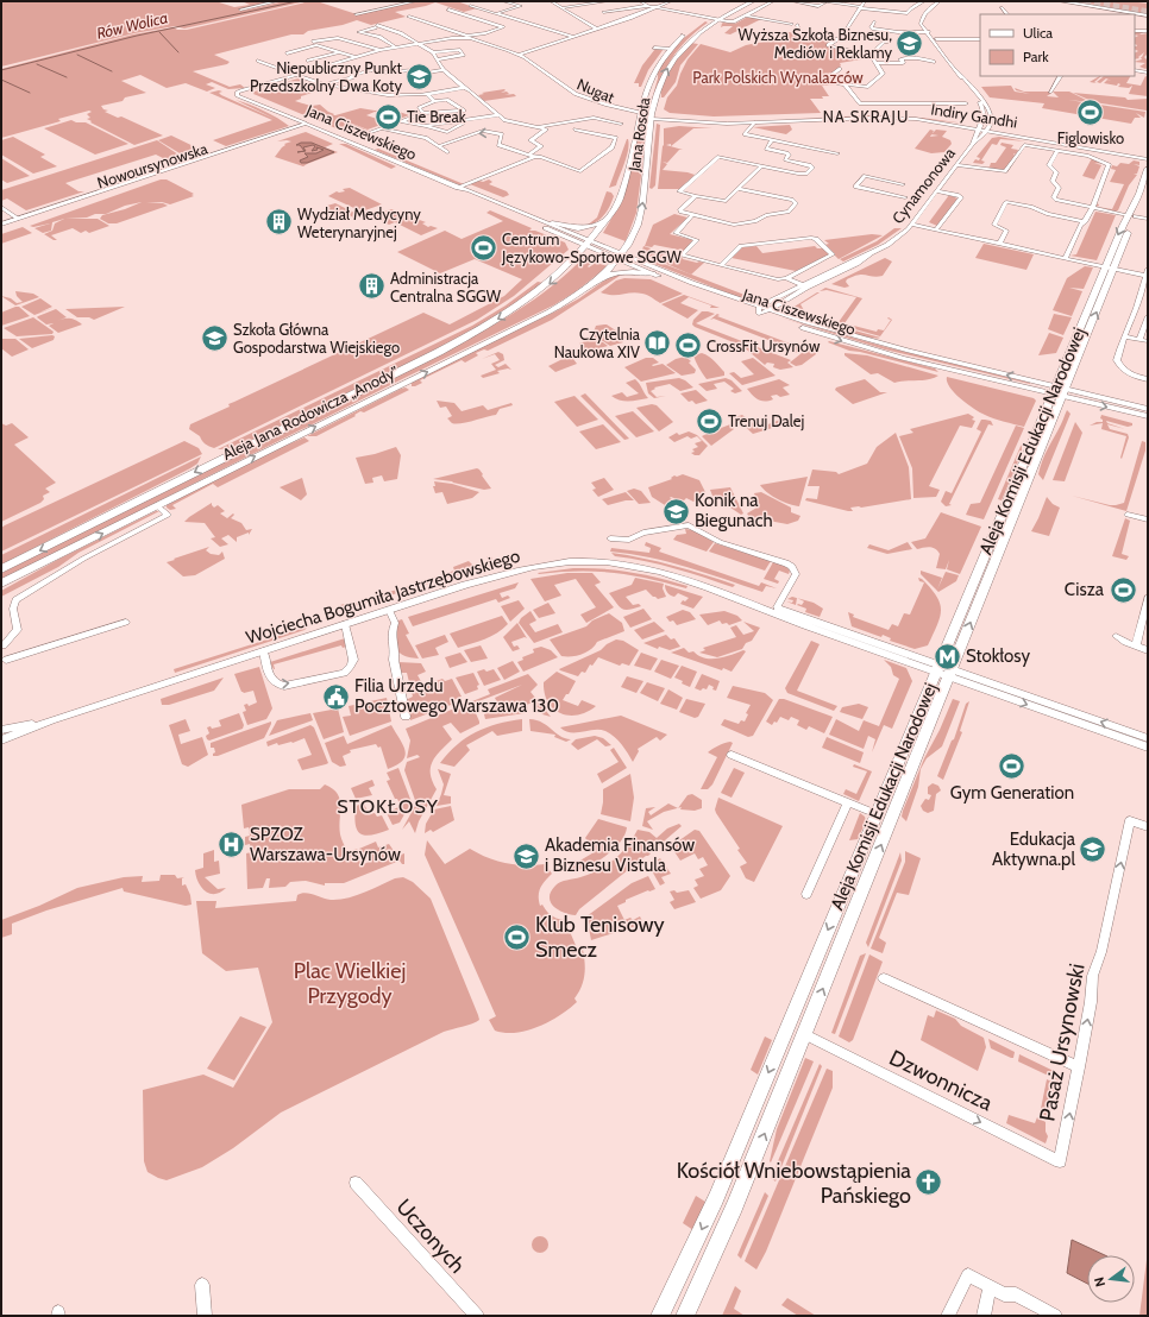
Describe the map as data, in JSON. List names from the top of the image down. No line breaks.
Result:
{"streets":{"main road":["Jana Rosoła","Aleja Jana Rodowicza „Anody”","Aleja Komisji Edukacji Narodowej"],"street":["Nugat","Indiry Gandhi","Jana Ciszewskiego","Nowoursynowska","Cynamonowa","Wojciecha Bogumiła Jastrzębowskiego","Pasaż Ursynowski","Dzwonnicza","Uczonych"]},"crossings":[["Nugat","Jana Rosoła"],["Indiry Gandhi","Jana Rosoła"],["Indiry Gandhi","Cynamonowa"],["Jana Ciszewskiego","Jana Rosoła"],["Jana Ciszewskiego","Nowoursynowska"],["Jana Ciszewskiego","Cynamonowa"],["Jana Ciszewskiego","Aleja Jana Rodowicza „Anody”"],["Jana Ciszewskiego","Aleja Komisji Edukacji Narodowej"],["Jana Rosoła","Aleja Jana Rodowicza „Anody”"],["Aleja Komisji Edukacji Narodowej","Wojciecha Bogumiła Jastrzębowskiego"],["Aleja Komisji Edukacji Narodowej","Dzwonnicza"],["Pasaż Ursynowski","Dzwonnicza"]],"one_way":["Pasaż Ursynowski","Dzwonnicza"],"districts":["NA SKRAJU","STOKŁOSY"],"water":["Rów Wolica"],"parks":["Park Polskich Wynalazców","Plac Wielkiej Przygody"],"places":{"school or university":["Wyższa Szkoła Biznesu, Mediów i Reklamy","Niepubliczny Punkt Przedszkolny Dwa Koty","Szkoła Główna Gospodarstwa Wiejskiego","Konik na Biegunach","Edukacja Aktywna.pl","Akademia Finansów i Biznesu Vistula"],"sports":["Figlowisko","Tie Break","Centrum Językowo-Sportowe SGGW","CrossFit Ursynów","Trenuj Dalej","Cisza","Gym Generation","Klub Tenisowy Smecz"],"building":["Wydział Medycyny Weterynaryjnej","Administracja Centralna SGGW"],"library":["Czytelnia Naukowa XIV"],"metro station":["Stokłosy"],"public building":["Filia Urzędu Pocztowego Warszawa 130"],"hospital":["SPZOZ Warszawa-Ursynów"],"church":["Kościół Wniebowstąpienia Pańskiego"]},"legend":["Ulica","Park"],"north":"left"}
